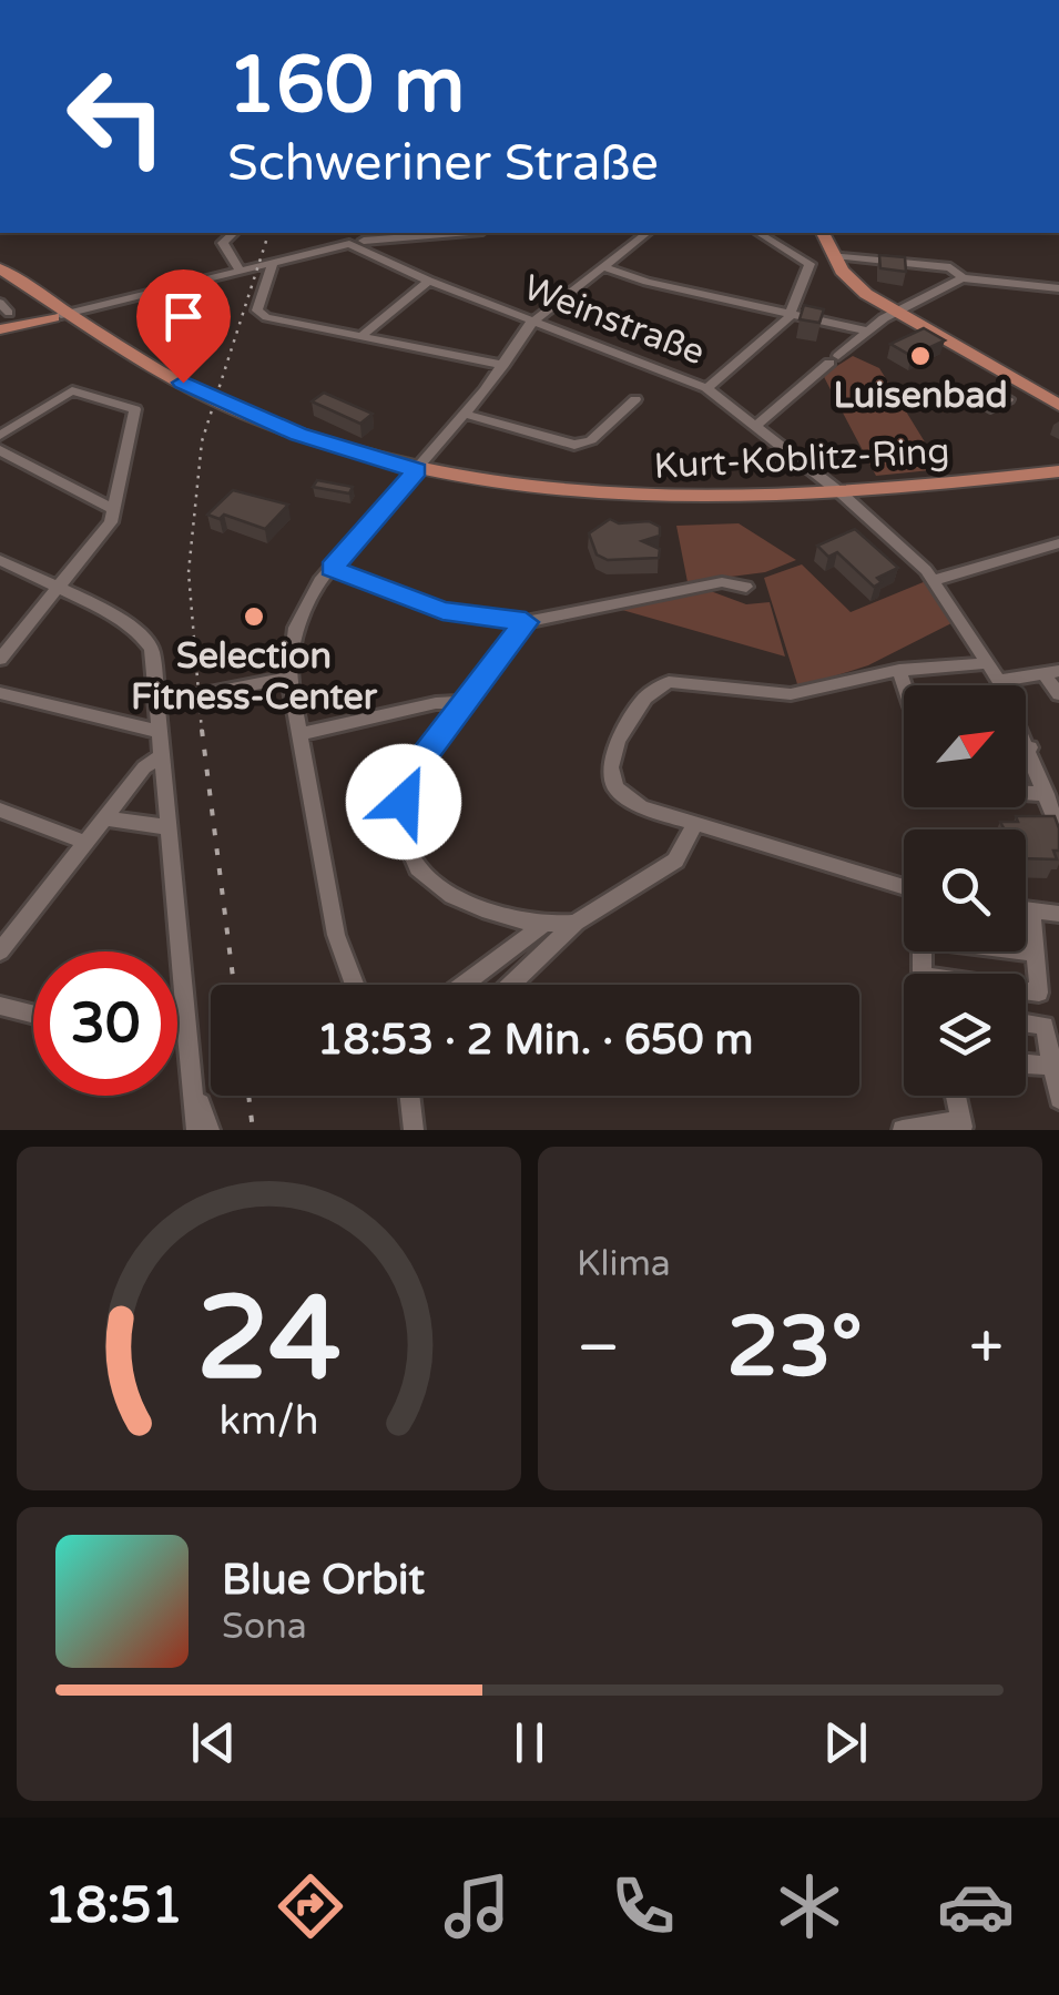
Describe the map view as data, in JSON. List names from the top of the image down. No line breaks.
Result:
{"streets":{"main road":["Kurt-Koblitz-Ring"],"street":["Weinstraße"]},"crossings":[["Weinstraße","Kurt-Koblitz-Ring"]],"places":["Luisenbad","Selection Fitness-Center"],"north":"top right","page":{"turn":["160 m","Schweriner Straße"],"limit":"30","trip":"18:53 · 2 Min. · 650 m","tile":"Klima","heat":["−","23°","+"],"song":["Blue Orbit","Sona"],"tabs":"18:51","gauge":["24","km/h"]}}
